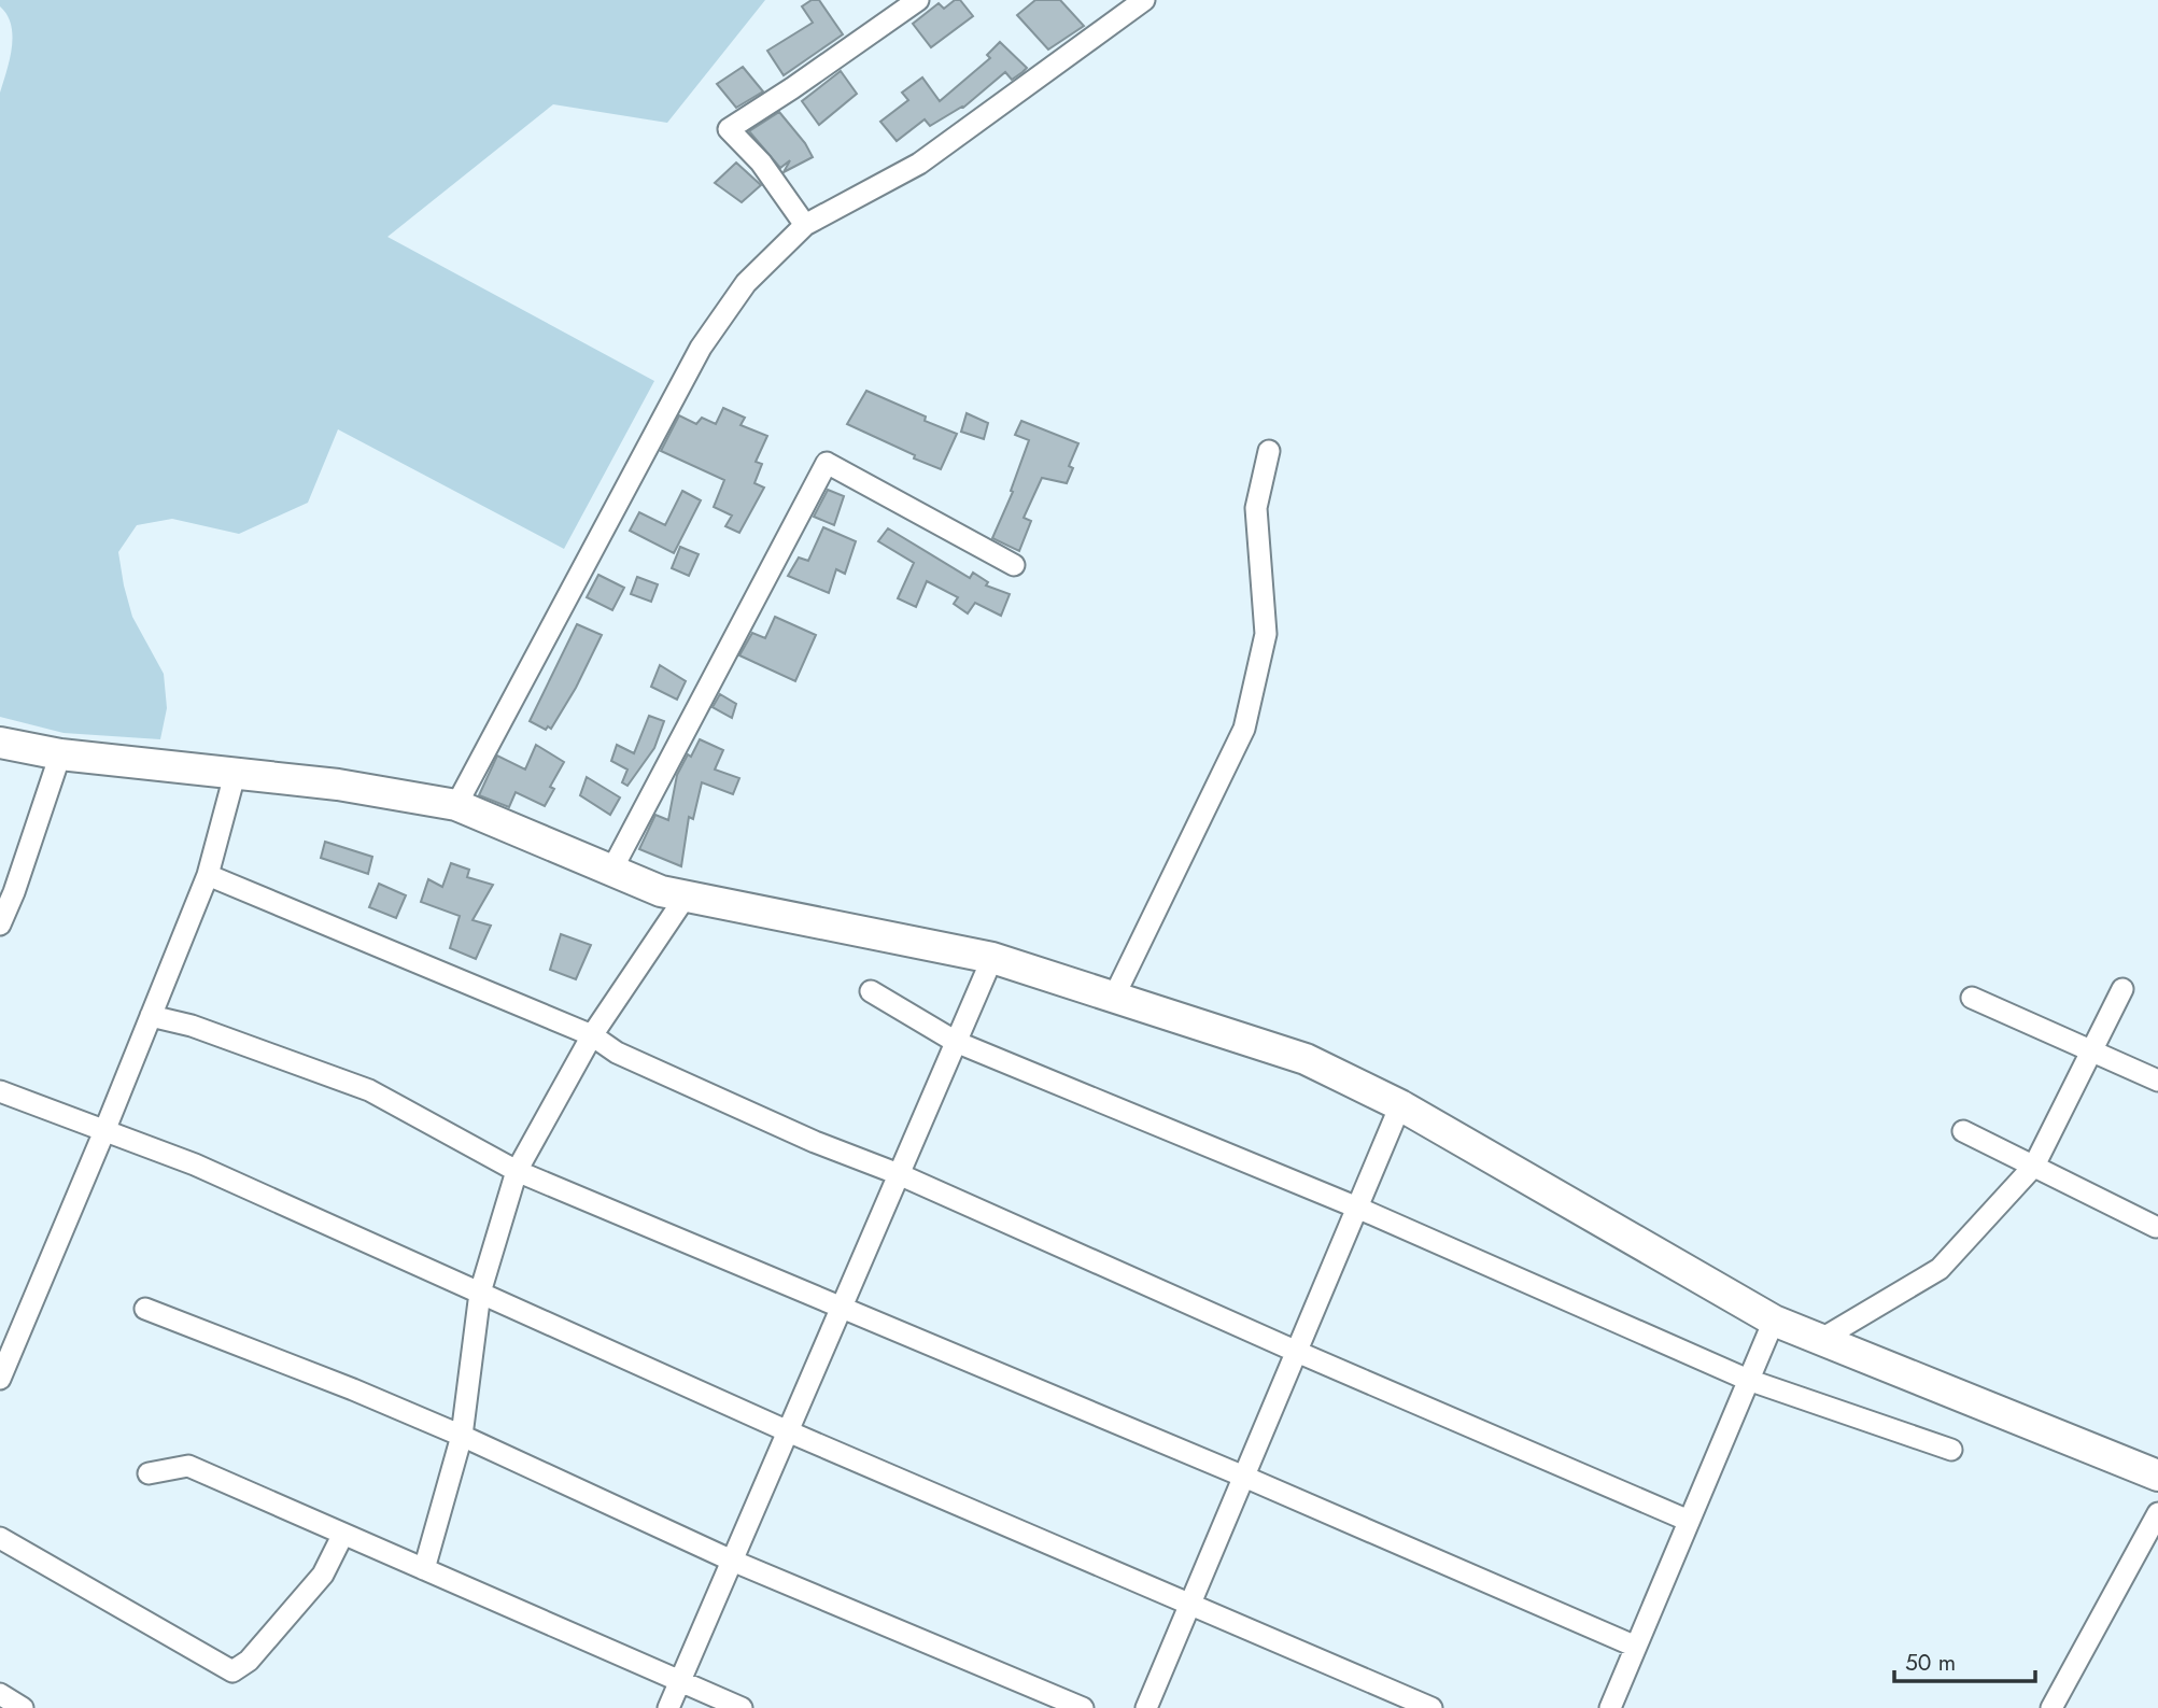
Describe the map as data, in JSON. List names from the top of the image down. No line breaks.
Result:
{"scale_bar":"50 m"}
